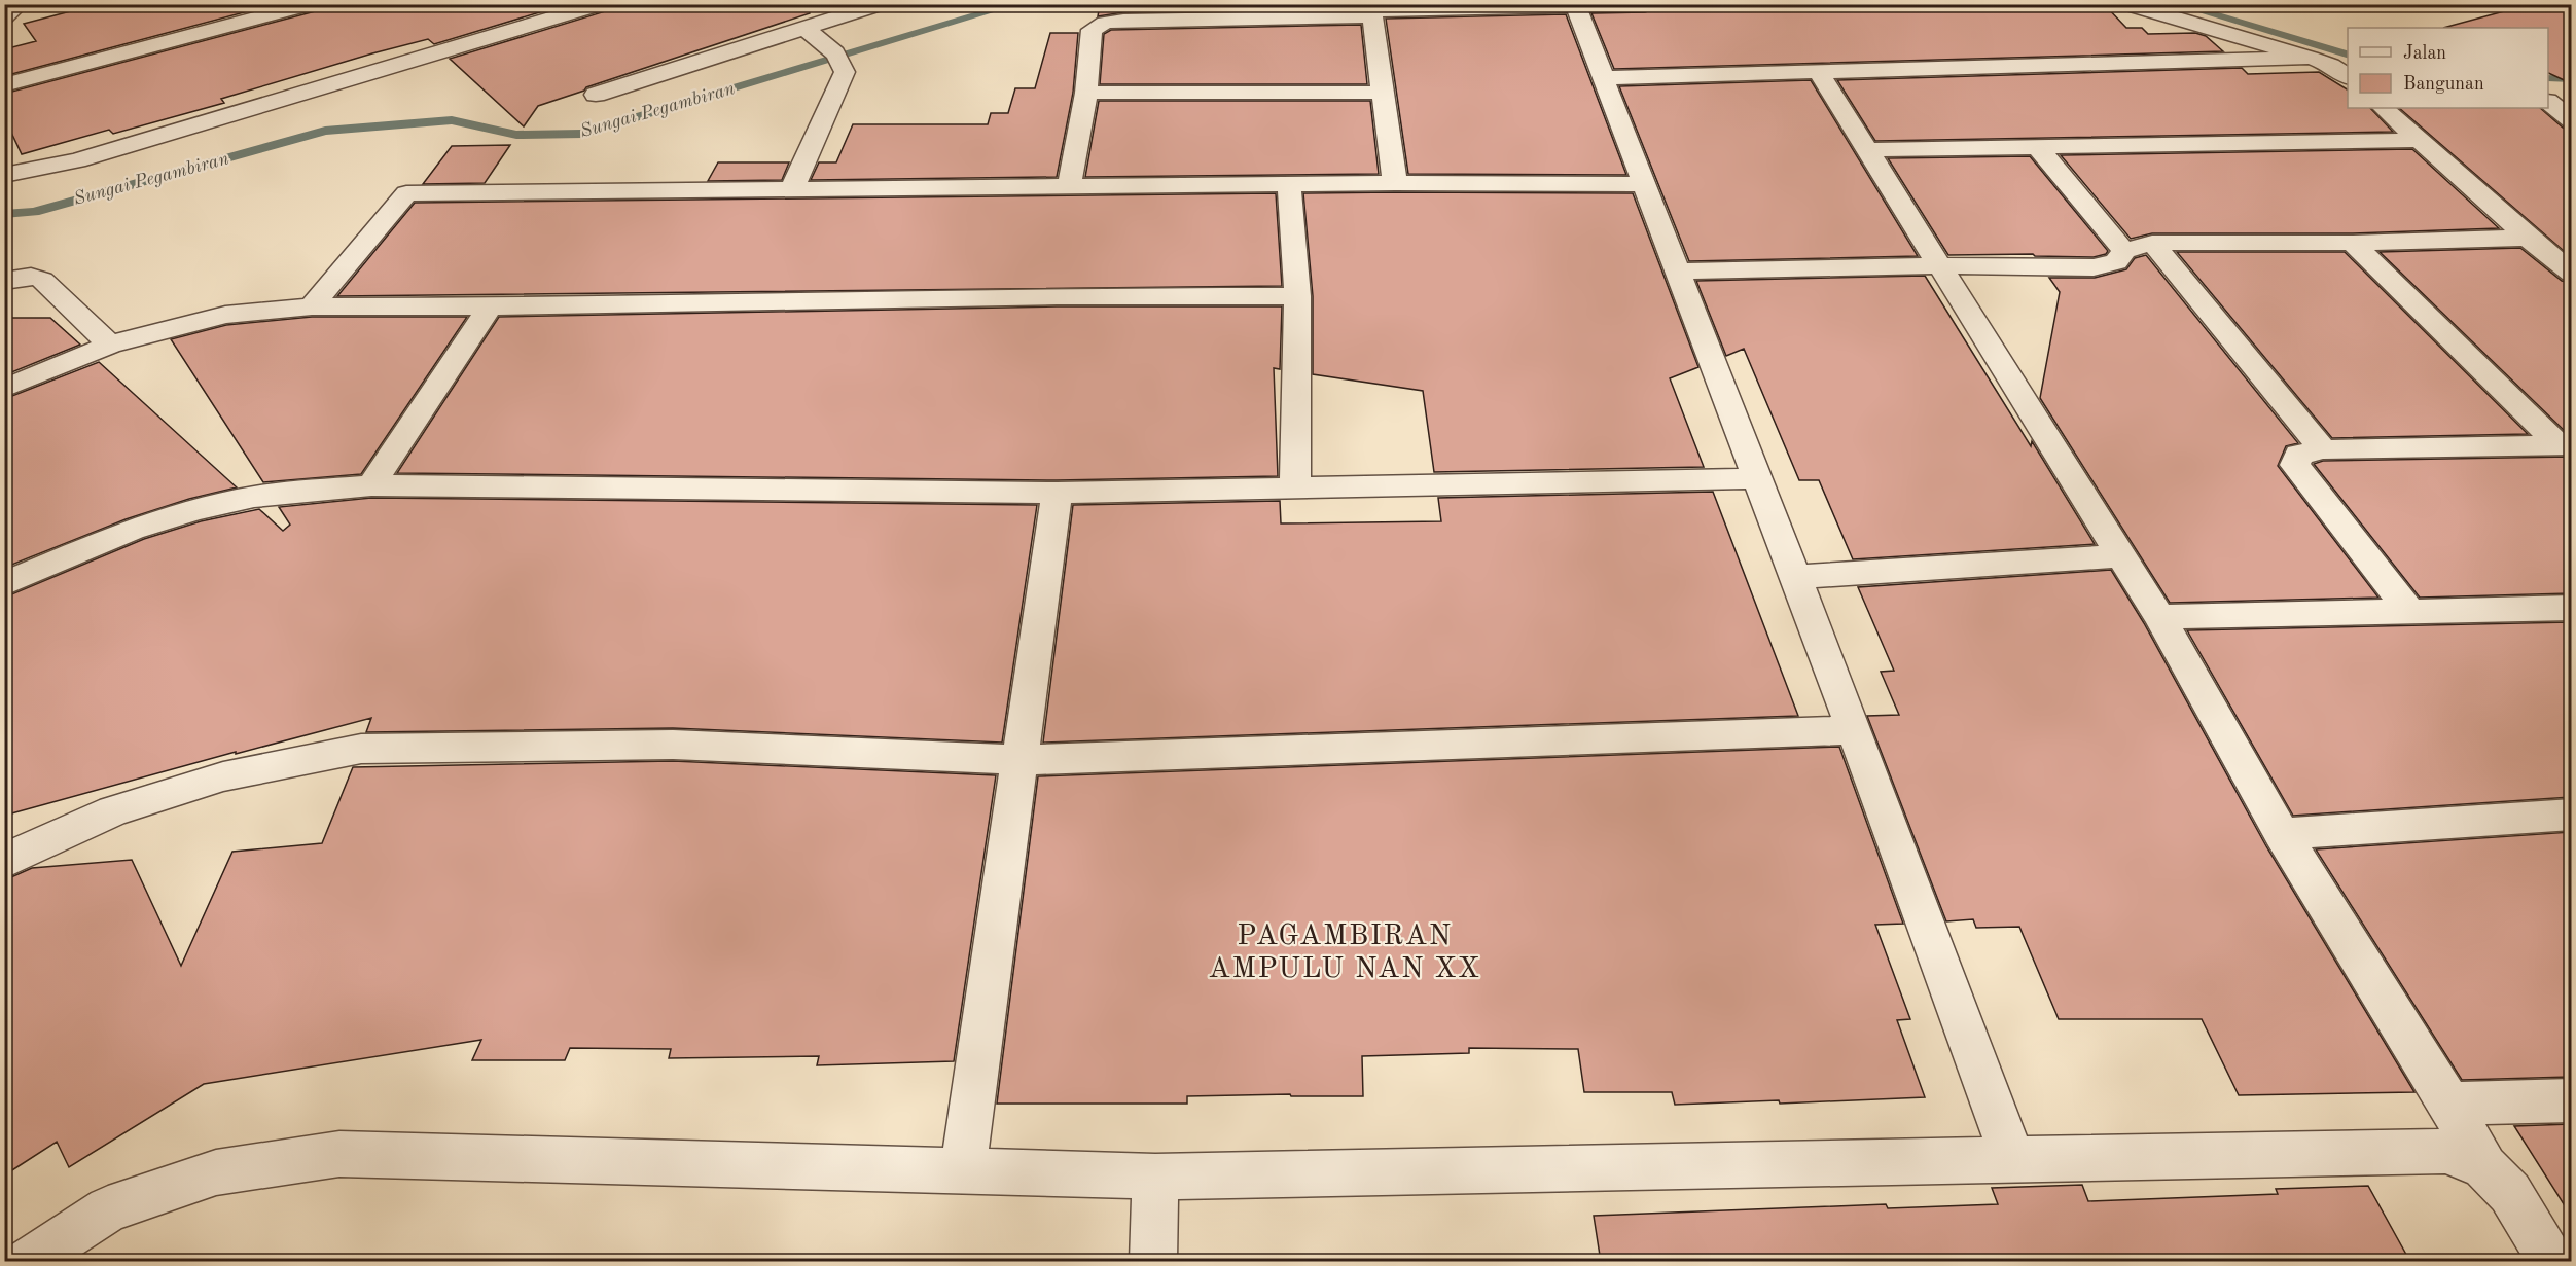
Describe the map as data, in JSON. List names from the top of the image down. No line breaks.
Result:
{"districts":["PAGAMBIRAN AMPULU NAN XX"],"water":["Sungai Pegambiran"],"legend":["Jalan","Bangunan"]}
